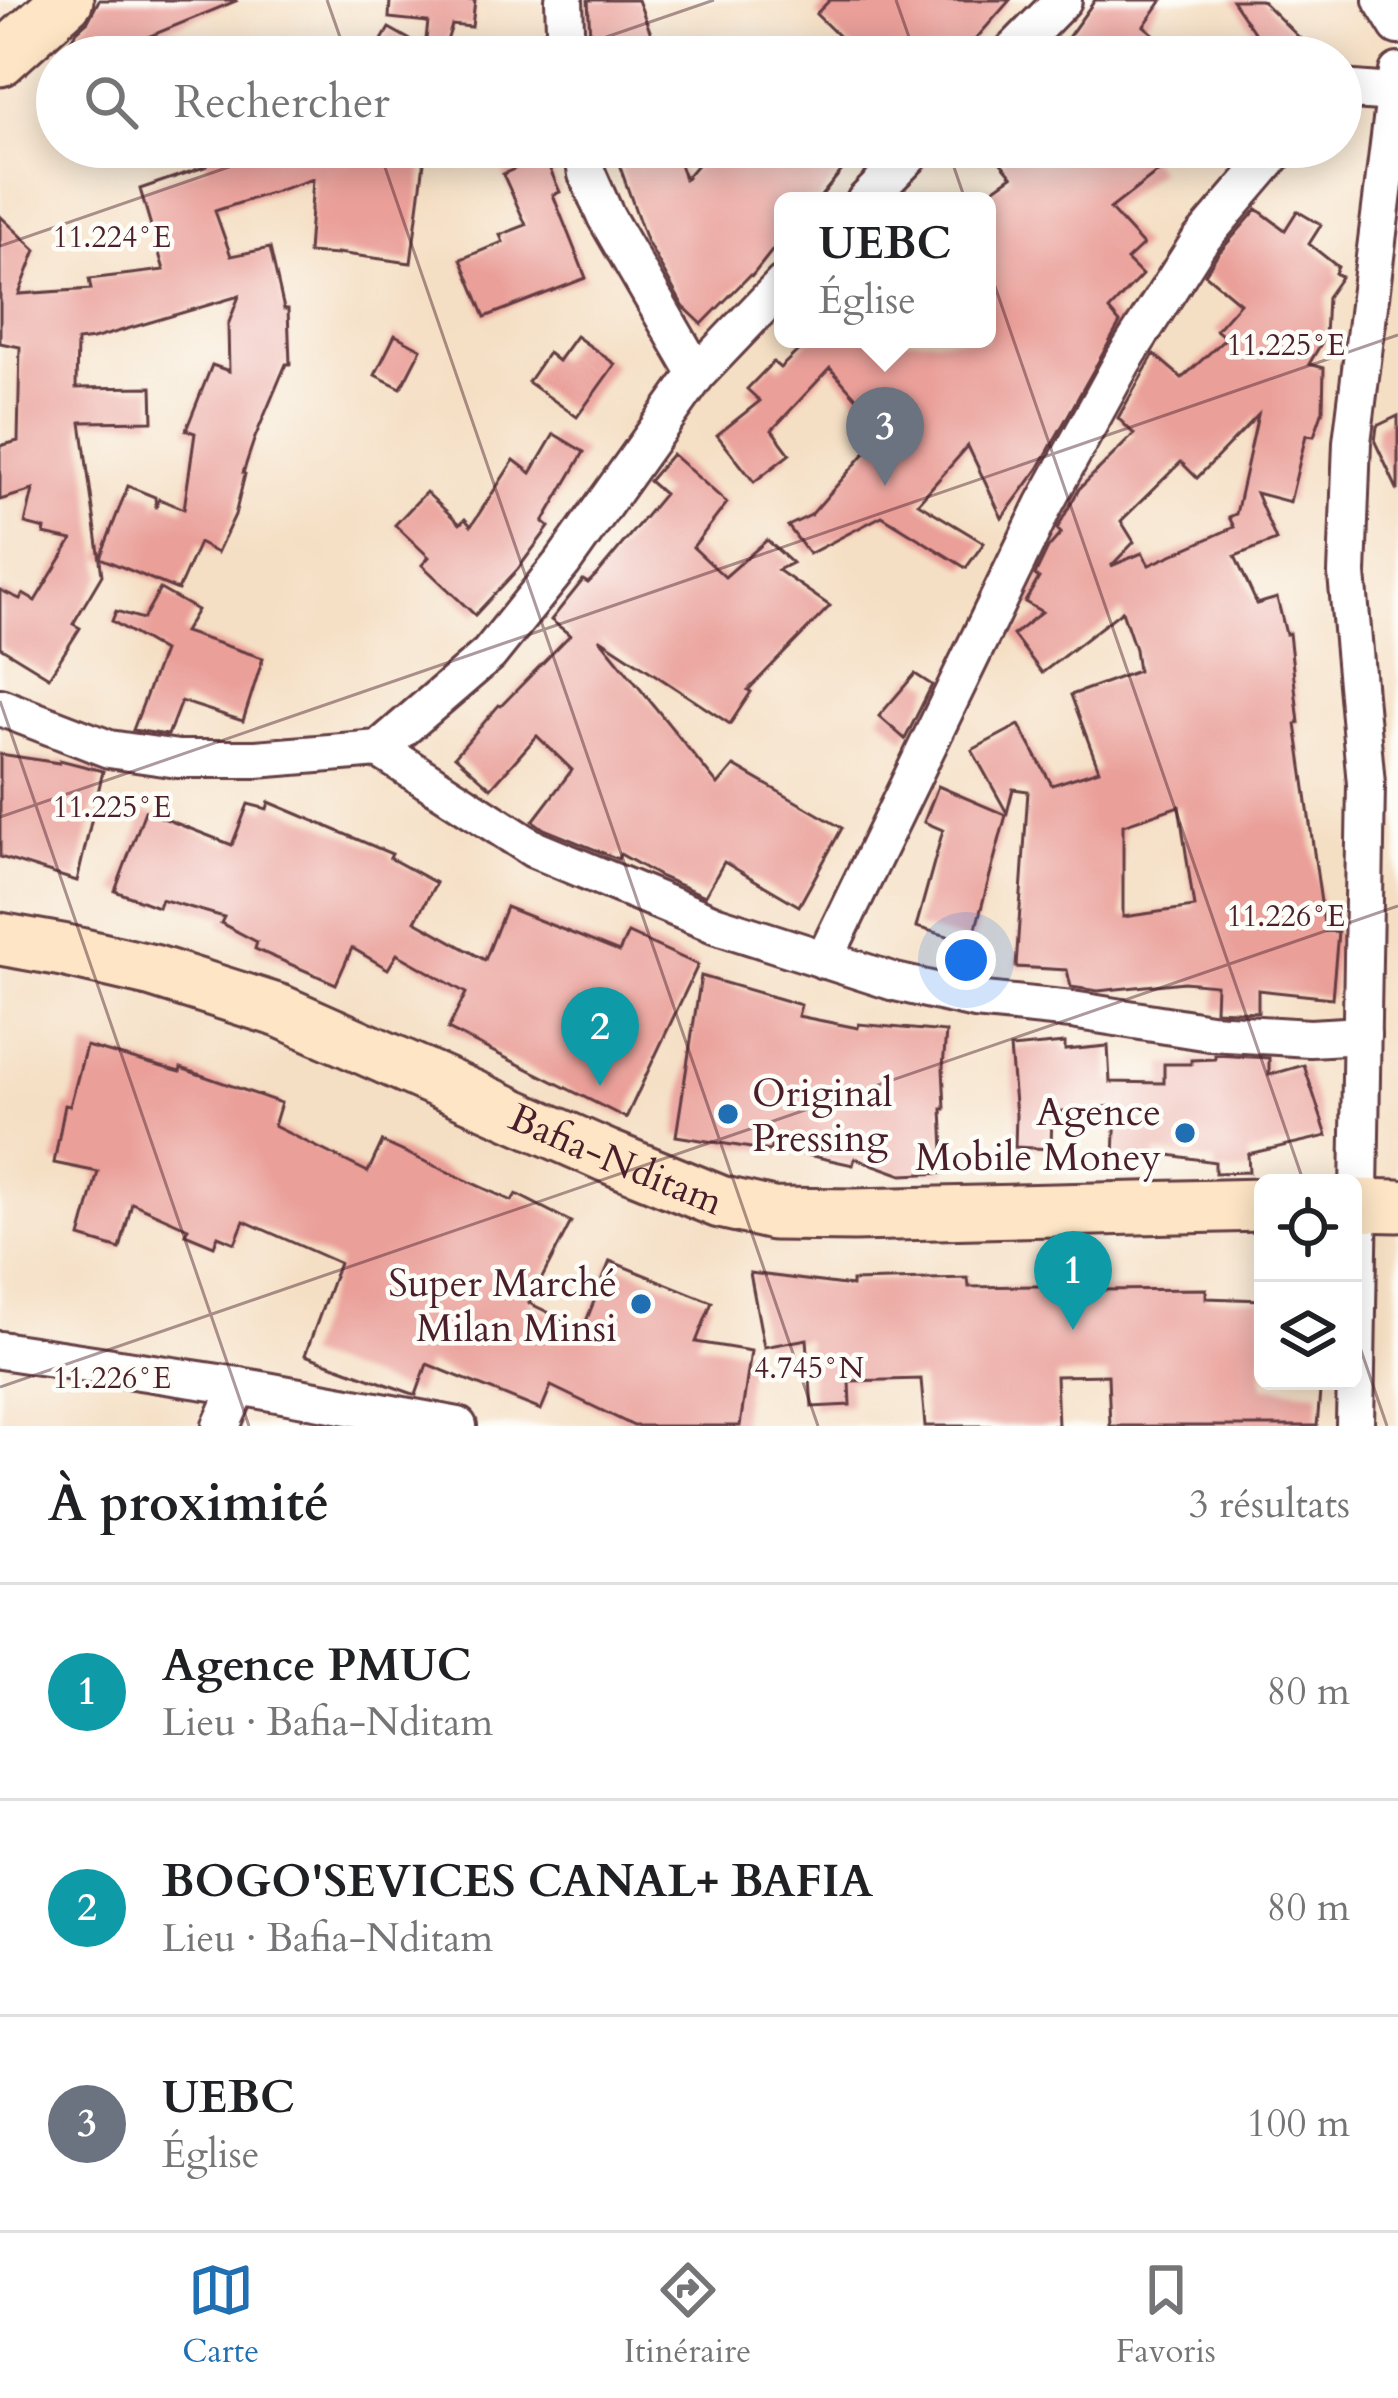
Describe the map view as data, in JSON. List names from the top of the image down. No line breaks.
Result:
{"streets":{"main road":["Bafia-Nditam"]},"places":["Original Pressing","Agence Mobile Money","Super Marché Milan Minsi"],"page":{"search":"Rechercher","popup":["UEBC","Église"],"pins":["3","2","1"],"heading":["À proximité","3 résultats"],"list":[{"mark":"1","name":"Agence PMUC","note":"Lieu · Bafia-Nditam","value":"80 m"},{"mark":"2","name":"BOGO'SEVICES CANAL+ BAFIA","note":"Lieu · Bafia-Nditam","value":"80 m"},{"mark":"3","name":"UEBC","note":"Église","value":"100 m"}],"nav":["Carte","Itinéraire","Favoris"]},"coordinates":["11.224°E","11.225°E","11.226°E","4.745°N"]}
